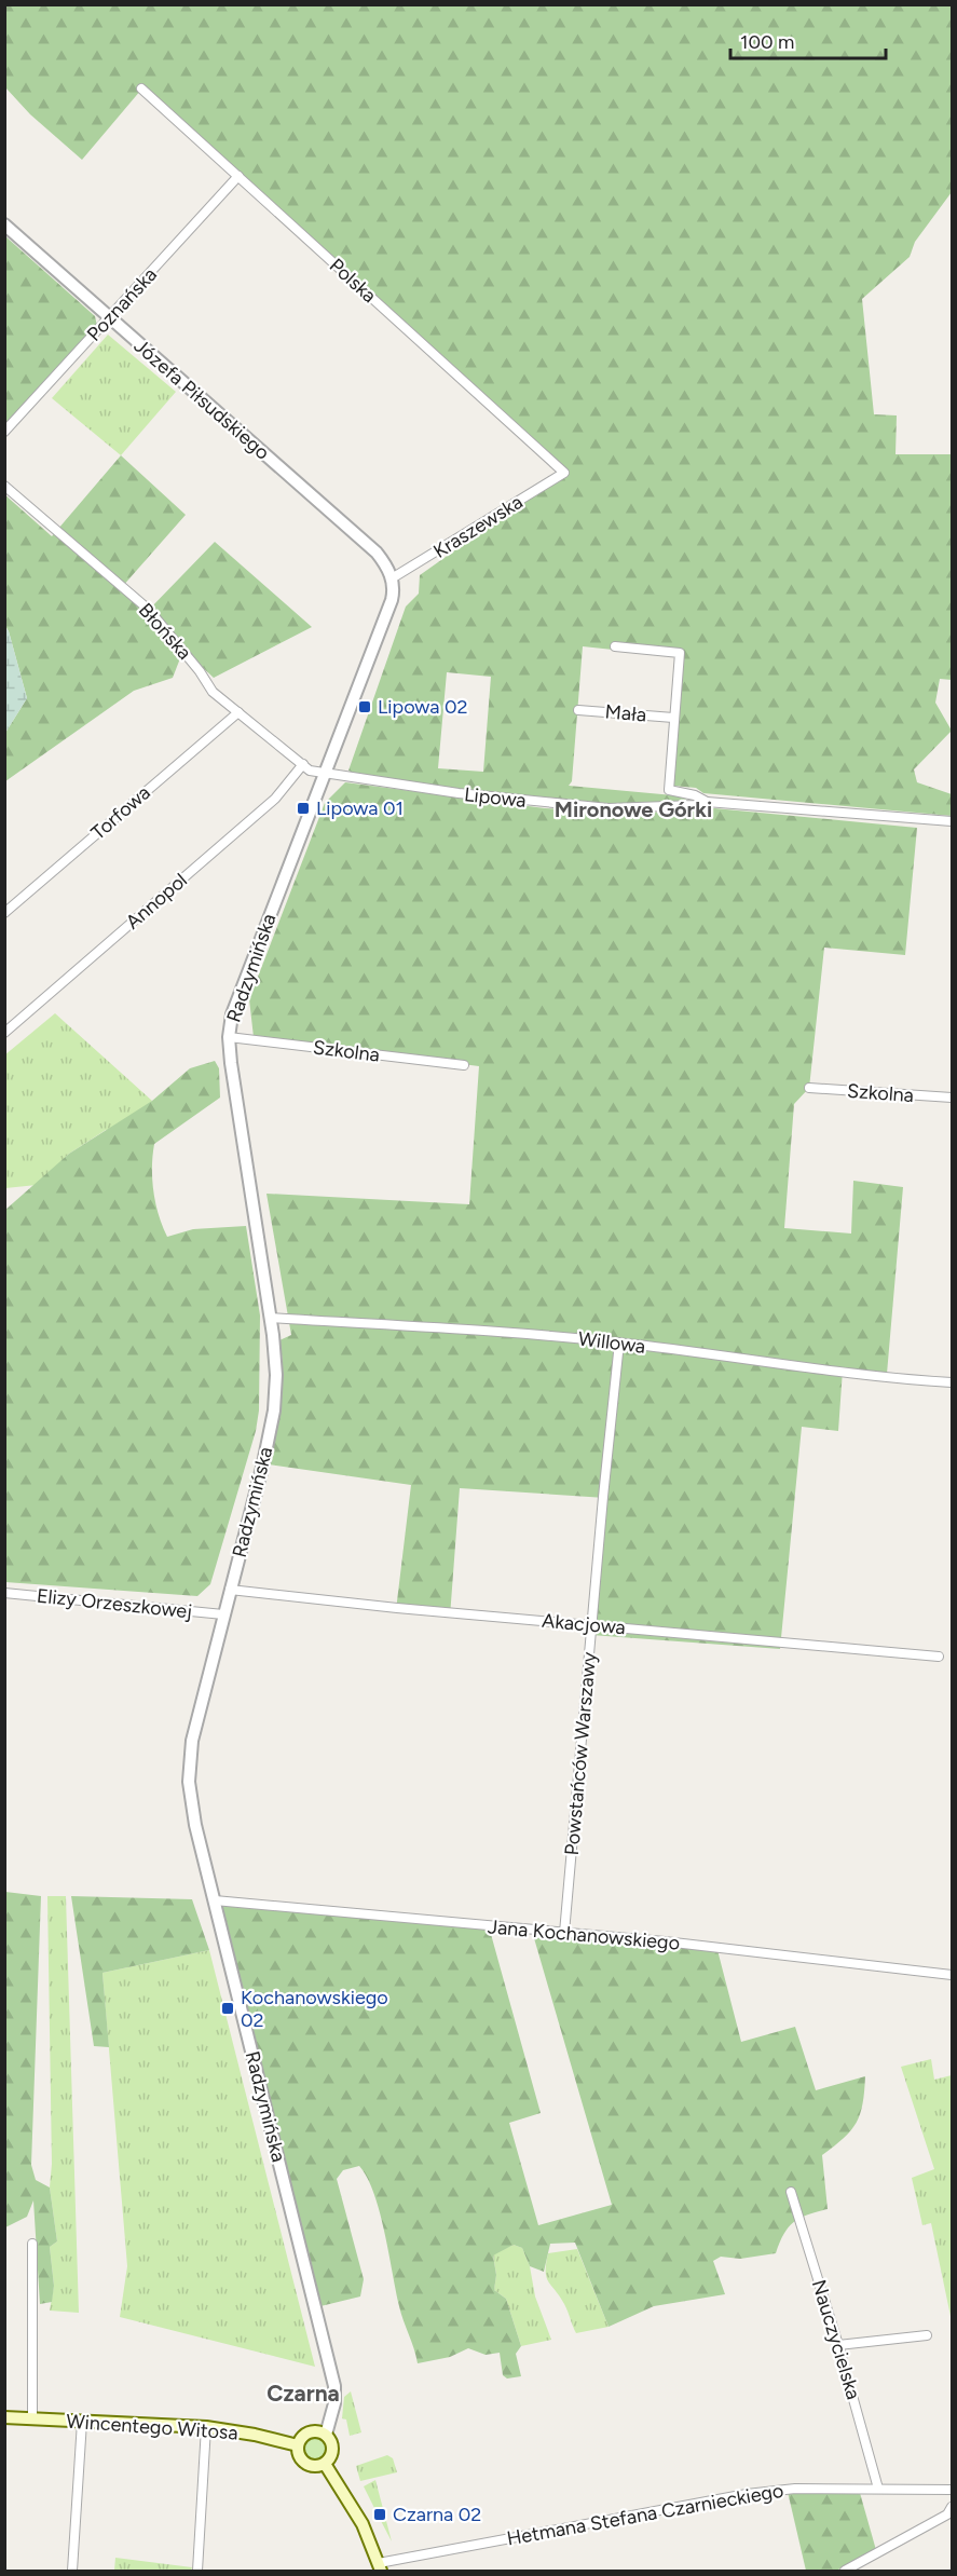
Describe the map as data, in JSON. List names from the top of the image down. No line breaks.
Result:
{"streets":{"main road":["Wincentego Witosa"],"street":["Polska","Poznańska","Józefa Piłsudskiego","Kraszewska","Błońska","Mała","Lipowa","Torfowa","Annopol","Radzymińska","Szkolna","Willowa","Elizy Orzeszkowej","Akacjowa","Powstańców Warszawy","Jana Kochanowskiego","Nauczycielska","Hetmana Stefana Czarnieckiego"]},"crossings":[["Polska","Poznańska"],["Polska","Kraszewska"],["Poznańska","Józefa Piłsudskiego"],["Józefa Piłsudskiego","Kraszewska"],["Józefa Piłsudskiego","Radzymińska"],["Kraszewska","Radzymińska"],["Błońska","Lipowa"],["Błońska","Torfowa"],["Błońska","Annopol"],["Błońska","Radzymińska"],["Mała","Lipowa"],["Lipowa","Radzymińska"],["Radzymińska","Szkolna"],["Radzymińska","Willowa"],["Radzymińska","Elizy Orzeszkowej"],["Radzymińska","Akacjowa"],["Radzymińska","Jana Kochanowskiego"],["Radzymińska","Wincentego Witosa"],["Willowa","Powstańców Warszawy"],["Akacjowa","Powstańców Warszawy"],["Powstańców Warszawy","Jana Kochanowskiego"],["Nauczycielska","Hetmana Stefana Czarnieckiego"]],"districts":["Mironowe Górki","Czarna"],"places":{"transit":["Lipowa 02","Lipowa 01","Kochanowskiego 02","Czarna 02"]},"scale_bar":"100 m"}
